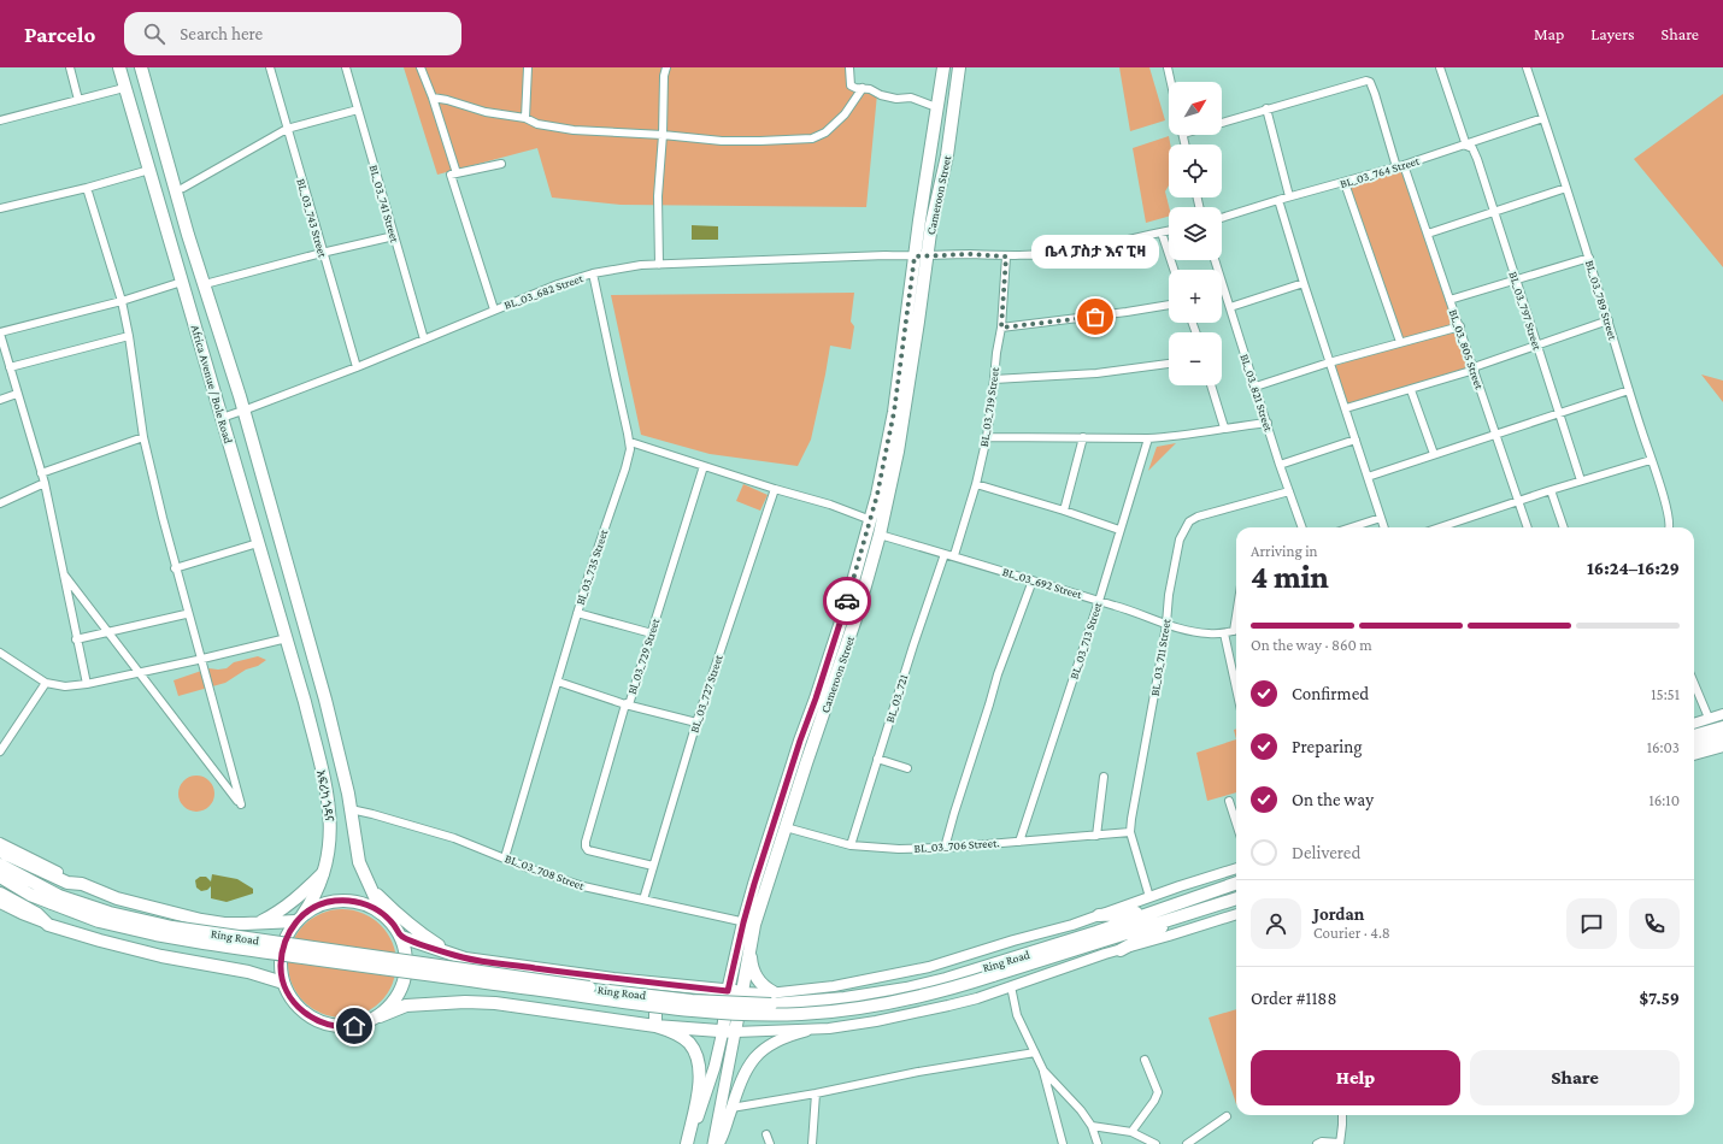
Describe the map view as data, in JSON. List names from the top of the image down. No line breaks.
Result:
{"streets":{"main road":["Cameroon Street","Africa Avenue / Bole Road","አፍሪካ ጎዳና","Ring Road"],"street":["BL_03_764 Street","BL_03_741 Street","BL_03_743 Street","BL_03_682 Street","BL_03_789 Street","BL_03_797 Street","BL_03_805 Street","BL_03_821 Street","BL_03_719 Street","Bl_03_735 Street","BL_03_692 Street","BL_03_713 Street","Bl_03_729 Street","BL_03_711 Street","BL_03_727 Street","BL_03_721","BL_03_706 Street.","BL_03_708 Street"]},"crossings":[["BL_03_764 Street","BL_03_789 Street"],["BL_03_764 Street","BL_03_797 Street"],["BL_03_764 Street","BL_03_805 Street"],["Cameroon Street","BL_03_682 Street"],["Cameroon Street","BL_03_692 Street"],["Cameroon Street","BL_03_706 Street."],["Cameroon Street","BL_03_708 Street"],["Cameroon Street","Ring Road"],["BL_03_741 Street","BL_03_682 Street"],["BL_03_743 Street","BL_03_682 Street"],["BL_03_682 Street","Africa Avenue / Bole Road"],["BL_03_682 Street","BL_03_719 Street"],["BL_03_682 Street","Bl_03_735 Street"],["Africa Avenue / Bole Road","አፍሪካ ጎዳና"],["BL_03_821 Street","BL_03_711 Street"],["BL_03_719 Street","BL_03_692 Street"],["Bl_03_735 Street","BL_03_708 Street"],["BL_03_692 Street","BL_03_713 Street"],["BL_03_692 Street","BL_03_711 Street"],["BL_03_692 Street","BL_03_721"],["BL_03_713 Street","BL_03_706 Street."],["Bl_03_729 Street","BL_03_727 Street"],["BL_03_711 Street","BL_03_706 Street."],["BL_03_711 Street","Ring Road"],["BL_03_727 Street","BL_03_708 Street"],["BL_03_721","BL_03_706 Street."],["አፍሪካ ጎዳና","BL_03_708 Street"],["አፍሪካ ጎዳና","Ring Road"]],"places":["ቤላ ፓስታ እና ፒዛ"],"north":"top right","page":{"header":"Parcelo","search":"Search here","nav":["Map","Layers","Share"],"map_buttons":["+","−"],"bubble":"ቤላ ፓስታ እና ፒዛ","heading":["4 min","Arriving in","16:24–16:29"],"panel":["Jordan","Courier · 4.8","Order #1188","$7.59"],"bar":"On the way · 860 m","list":[["Confirmed","15:51"],["Preparing","16:03"],["On the way","16:10"],"Delivered"],"buttons":["Help","Share"]}}
